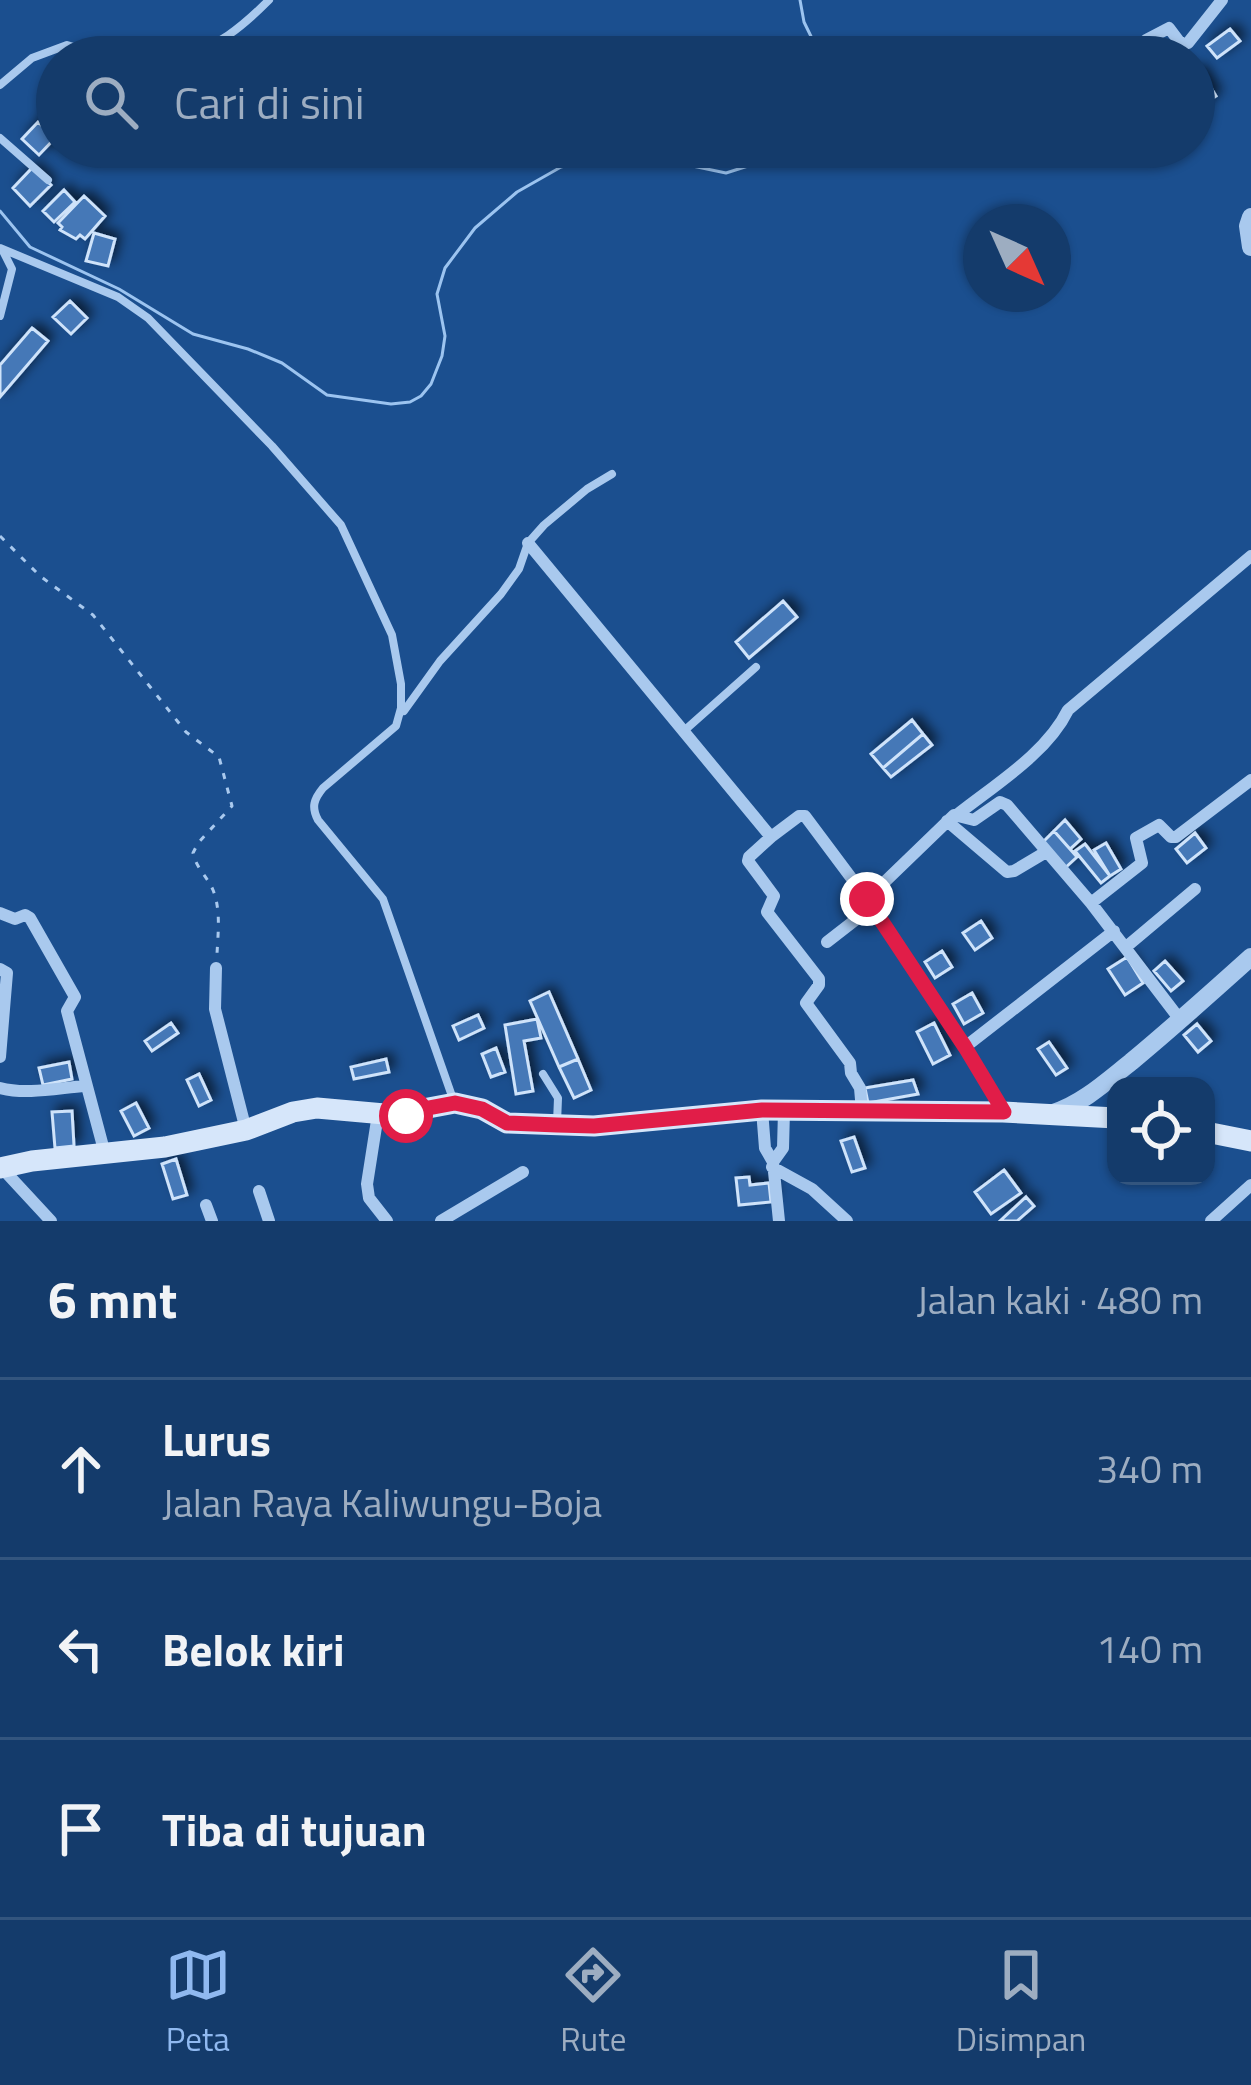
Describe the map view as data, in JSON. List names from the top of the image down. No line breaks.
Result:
{"north":"bottom right","page":{"search":"Cari di sini","heading":["6 mnt","Jalan kaki · 480 m"],"list":[["Lurus","Jalan Raya Kaliwungu-Boja","340 m"],["Belok kiri","140 m"],"Tiba di tujuan"],"nav":["Peta","Rute","Disimpan"]}}
